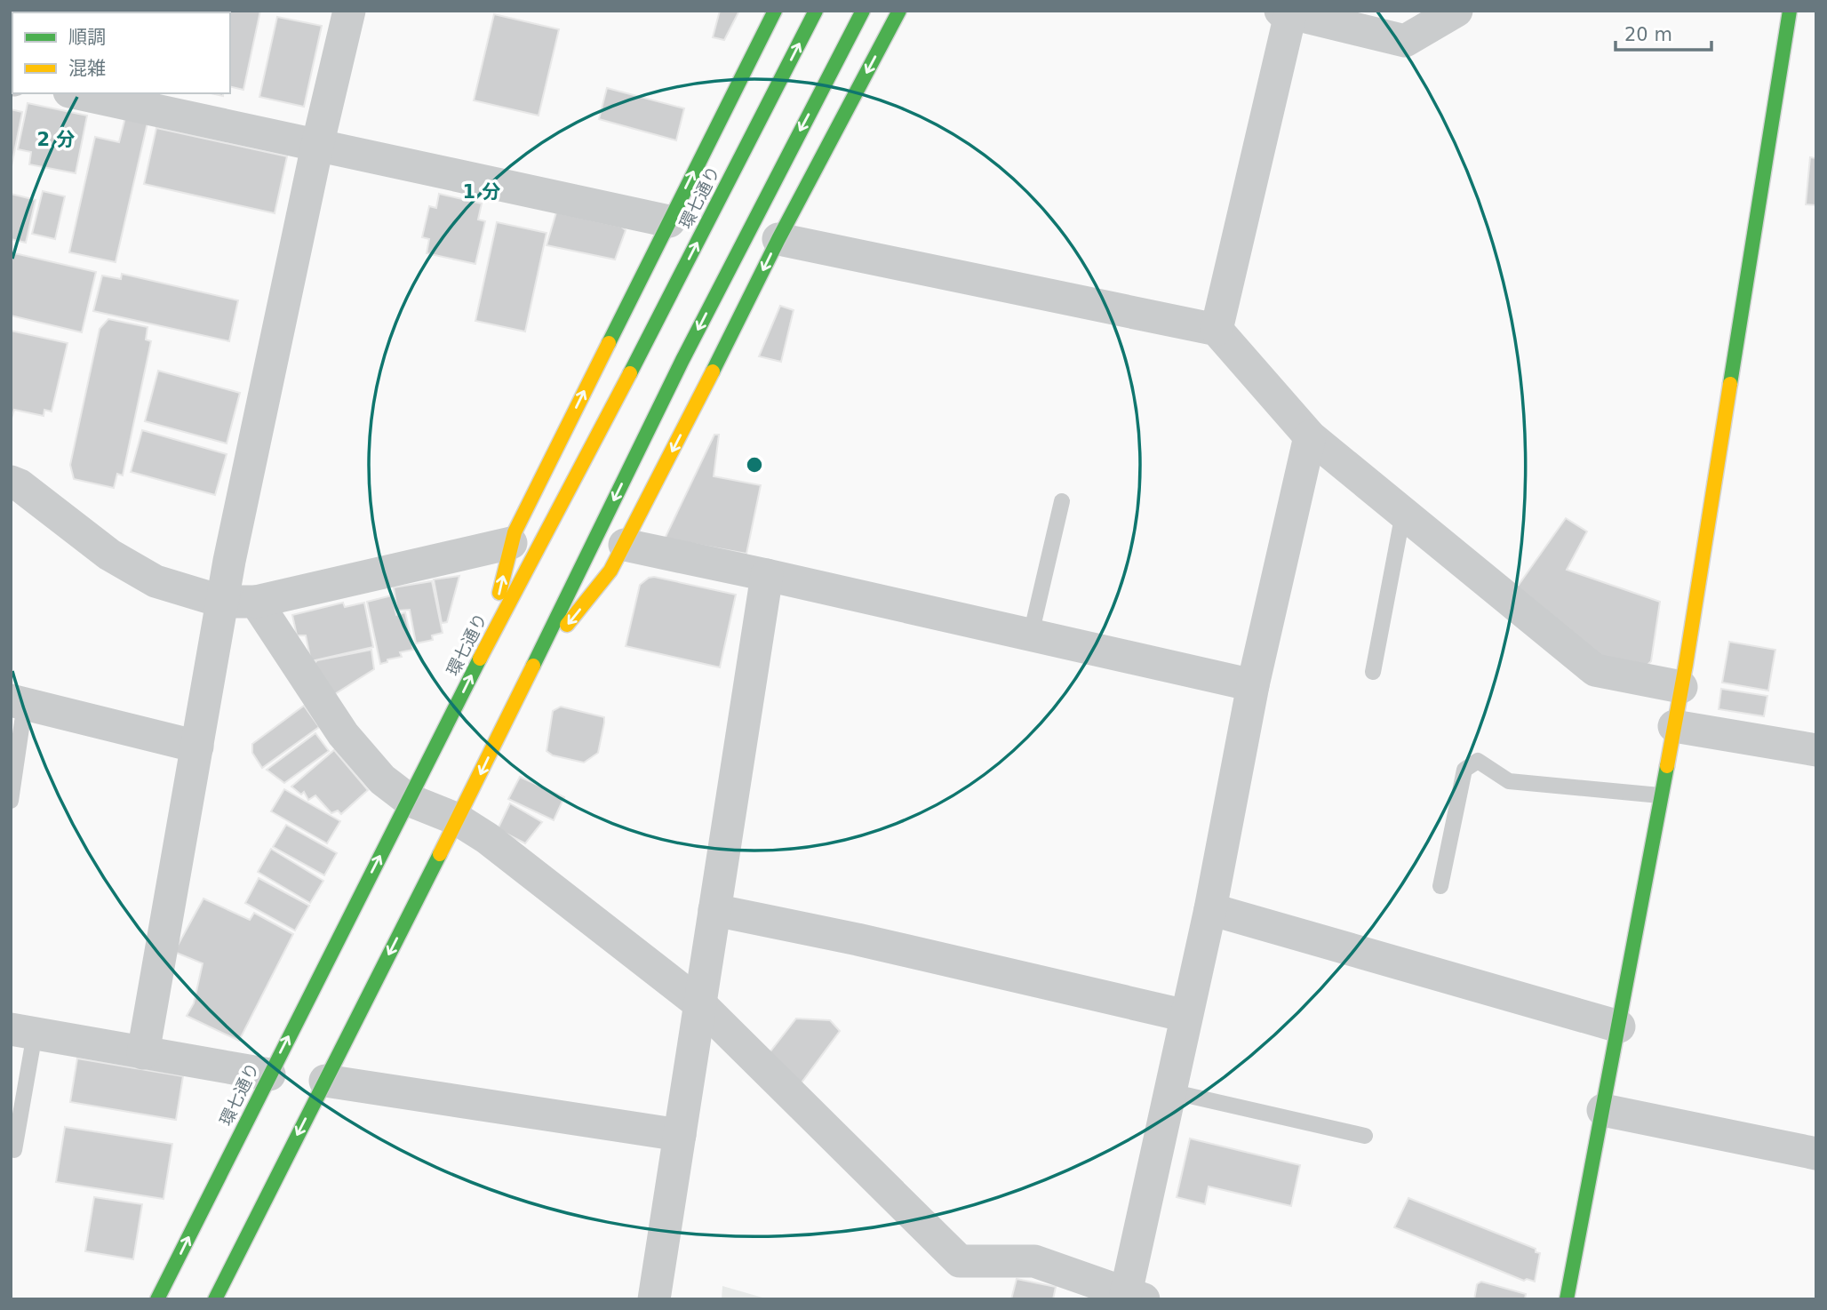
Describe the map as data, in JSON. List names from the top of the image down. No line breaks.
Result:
{"streets":{"main road":["環七通り"]},"legend":["順調","混雑"],"scale_bar":"20 m","rings":["2 分","1 分"]}
